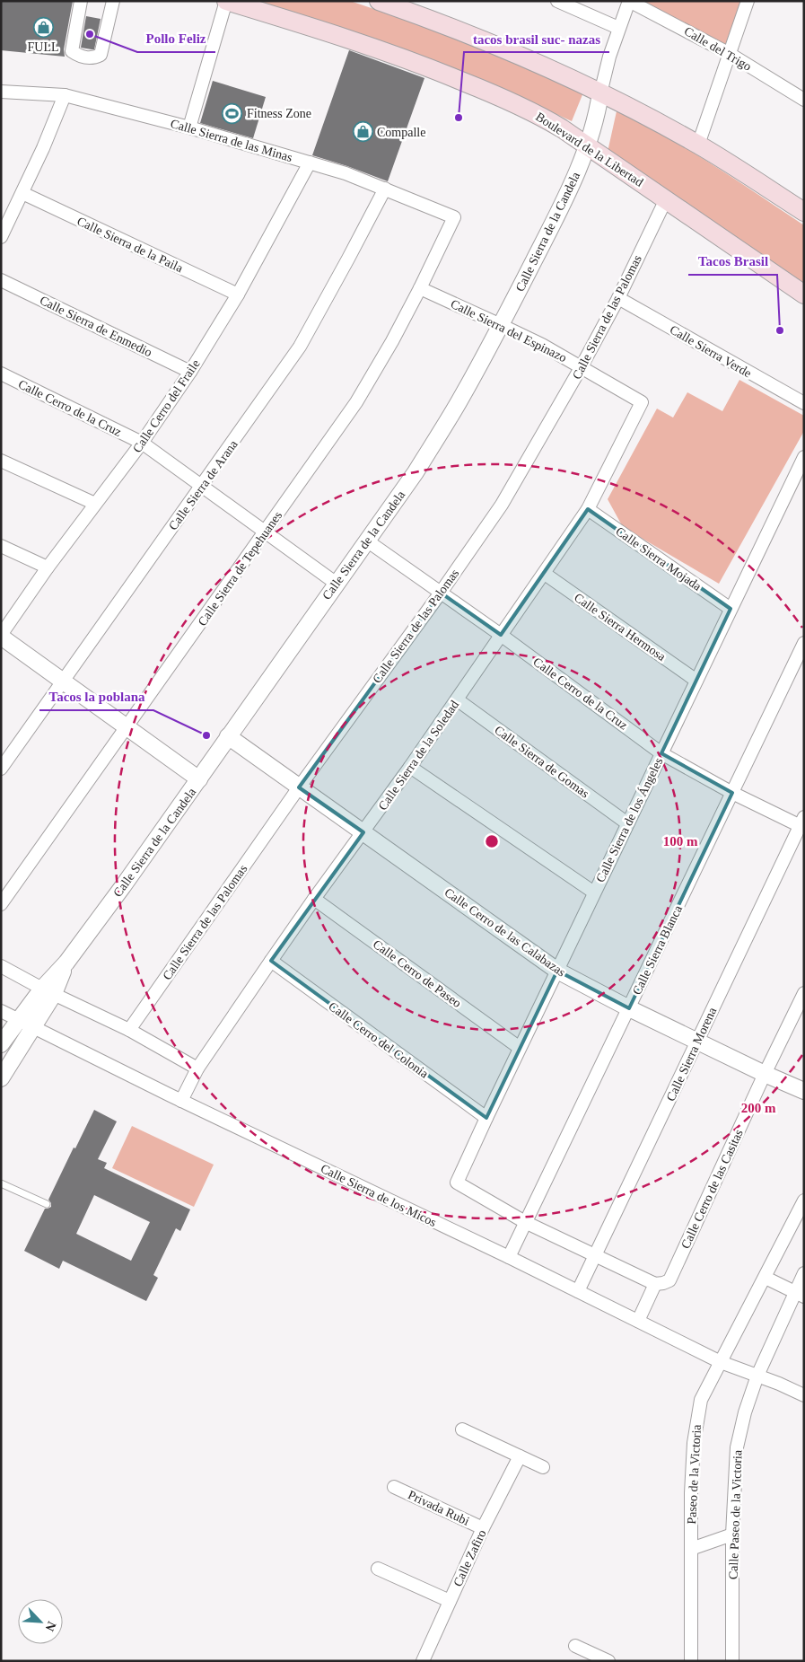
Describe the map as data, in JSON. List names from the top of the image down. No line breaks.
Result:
{"streets":{"main road":["Boulevard de la Libertad"],"street":["Calle del Trigo","Calle Sierra de las Minas","Calle Sierra de la Candela","Calle Sierra de la Paila","Calle Sierra de las Palomas","Calle Sierra de Enmedio","Calle Sierra del Espinazo","Calle Sierra Verde","Calle Cerro del Fraile","Calle Cerro de la Cruz","Calle Sierra de Arana","Calle Sierra Mojada","Calle Sierra de Tepehuanes","Calle Sierra Hermosa","Calle Sierra de la Soledad","Calle Sierra de Gomas","Calle Sierra de los Ángeles","Calle Cerro de las Calabazas","Calle Sierra Blanca","Calle Cerro de Paseo","Calle Cerro del Colonia","Calle Sierra Morena","Calle Cerro de las Casitas","Calle Sierra de los Micos","Paseo de la Victoria","Privada Rubi","Calle Paseo de la Victoria","Calle Zafiro"]},"crossings":[["Calle Sierra de las Minas","Calle Cerro del Fraile"],["Calle Sierra de las Minas","Calle Sierra de Arana"],["Calle Sierra de las Minas","Calle Sierra de Tepehuanes"],["Boulevard de la Libertad","Calle Sierra de la Candela"],["Boulevard de la Libertad","Calle Sierra de las Palomas"],["Calle Sierra de la Candela","Calle Sierra del Espinazo"],["Calle Sierra de la Candela","Calle Cerro de la Cruz"],["Calle Sierra de la Candela","Calle Cerro de las Calabazas"],["Calle Sierra de la Paila","Calle Cerro del Fraile"],["Calle Sierra de las Palomas","Calle Sierra del Espinazo"],["Calle Sierra de las Palomas","Calle Sierra Verde"],["Calle Sierra de las Palomas","Calle Cerro de la Cruz"],["Calle Sierra de las Palomas","Calle Cerro de las Calabazas"],["Calle Sierra de Enmedio","Calle Cerro del Fraile"],["Calle Sierra del Espinazo","Calle Sierra de Tepehuanes"],["Calle Sierra del Espinazo","Calle Sierra de la Soledad"],["Calle Cerro del Fraile","Calle Cerro de la Cruz"],["Calle Cerro de la Cruz","Calle Sierra de Arana"],["Calle Cerro de la Cruz","Calle Sierra de Tepehuanes"],["Calle Cerro de la Cruz","Calle Sierra de la Soledad"],["Calle Cerro de la Cruz","Calle Sierra de los Ángeles"],["Calle Cerro de la Cruz","Calle Sierra Blanca"],["Calle Cerro de la Cruz","Calle Sierra Morena"],["Calle Sierra Mojada","Calle Sierra de la Soledad"],["Calle Sierra Mojada","Calle Sierra de los Ángeles"],["Calle Sierra Hermosa","Calle Sierra de la Soledad"],["Calle Sierra Hermosa","Calle Sierra de los Ángeles"],["Calle Sierra de la Soledad","Calle Sierra de Gomas"],["Calle Sierra de la Soledad","Calle Cerro de las Calabazas"],["Calle Sierra de la Soledad","Calle Cerro de Paseo"],["Calle Sierra de la Soledad","Calle Cerro del Colonia"],["Calle Sierra de la Soledad","Calle Sierra de los Micos"],["Calle Sierra de Gomas","Calle Sierra de los Ángeles"],["Calle Sierra de los Ángeles","Calle Cerro de las Calabazas"],["Calle Sierra de los Ángeles","Calle Sierra Blanca"],["Calle Sierra de los Ángeles","Calle Cerro de Paseo"],["Calle Sierra de los Ángeles","Calle Cerro del Colonia"],["Calle Cerro de las Calabazas","Calle Sierra Blanca"],["Calle Cerro de las Calabazas","Calle Sierra Morena"],["Calle Cerro de las Calabazas","Calle Cerro de las Casitas"],["Calle Sierra Blanca","Calle Sierra de los Micos"],["Calle Sierra Morena","Calle Sierra de los Micos"],["Calle Cerro de las Casitas","Calle Sierra de los Micos"],["Calle Sierra de los Micos","Paseo de la Victoria"],["Calle Sierra de los Micos","Calle Paseo de la Victoria"],["Privada Rubi","Calle Zafiro"]],"places":{"shop":["FULL","Compalle"],"other":["Pollo Feliz","tacos brasil suc- nazas","Tacos Brasil","Tacos la poblana"],"sports":["Fitness Zone"]},"north":"bottom right","rings":["100 m","200 m"]}
